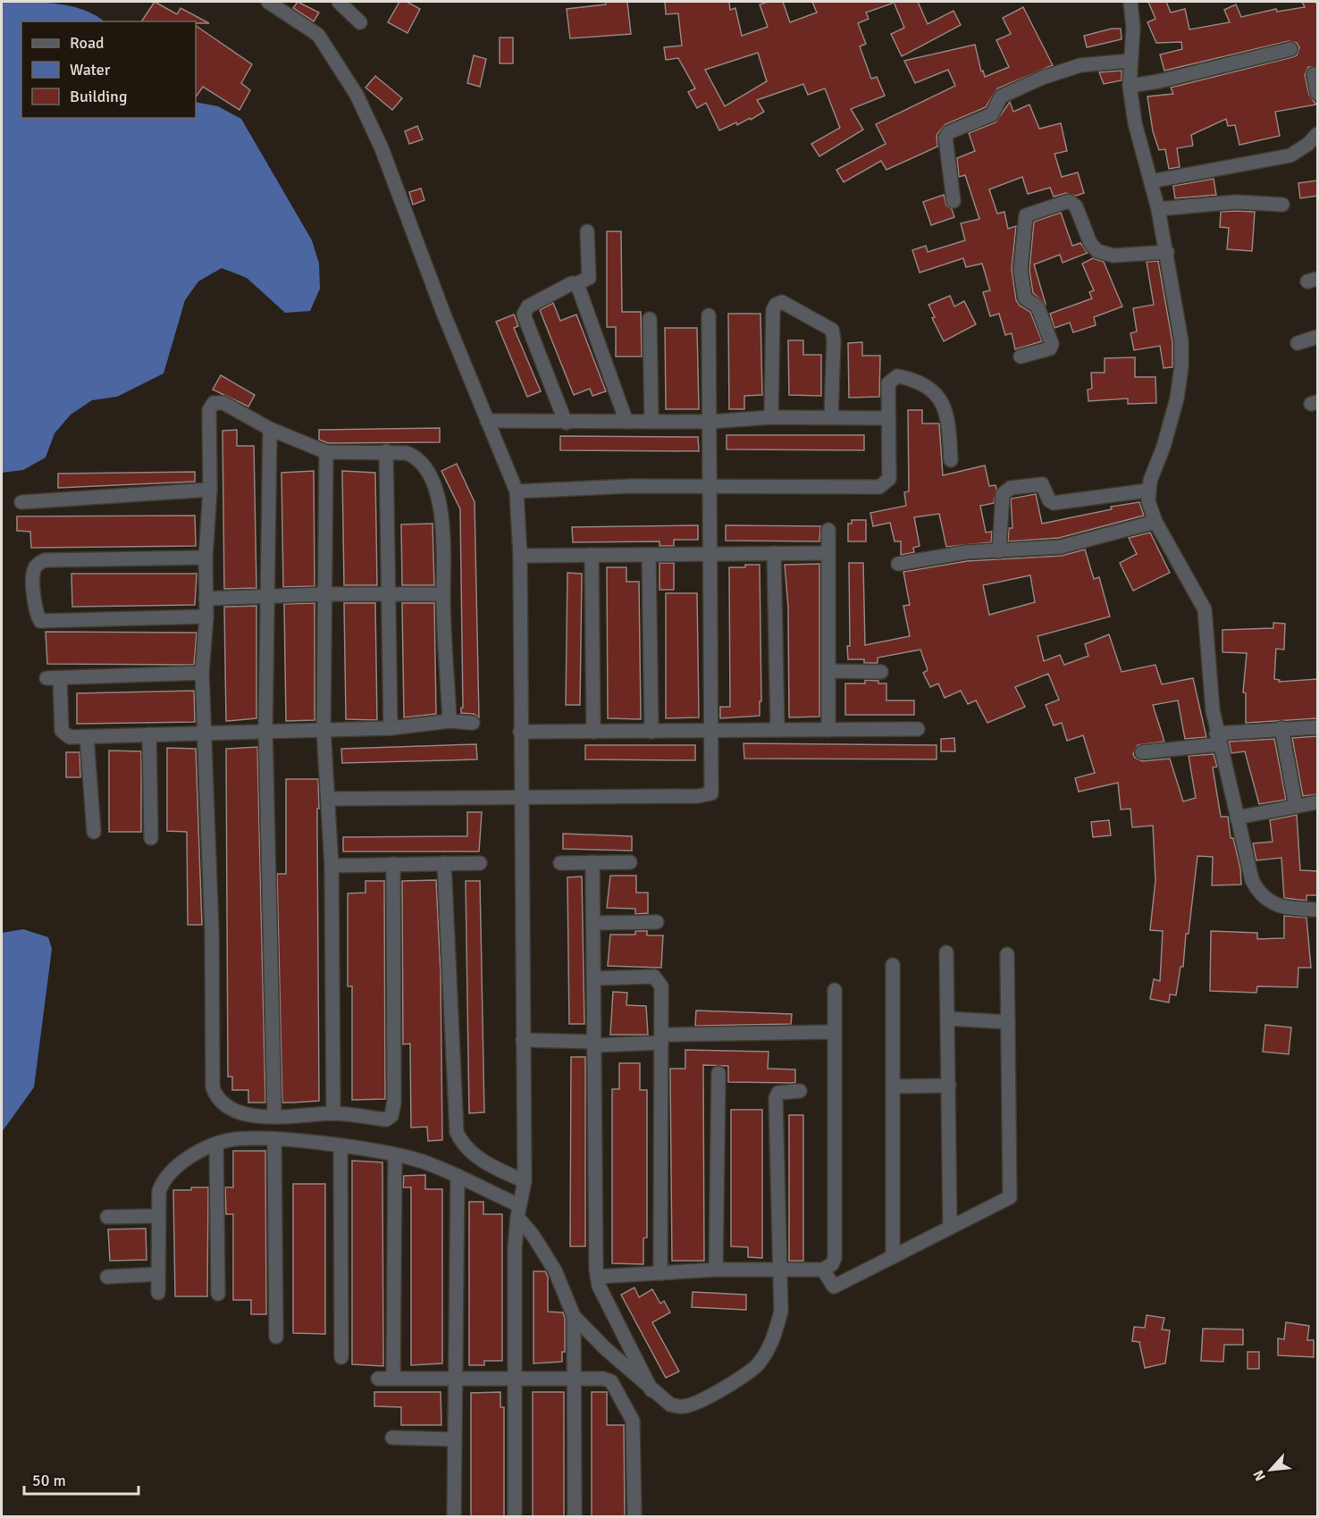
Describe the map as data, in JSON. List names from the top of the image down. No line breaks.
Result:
{"legend":["Road","Water","Building"],"scale_bar":"50 m","north":"bottom left"}
